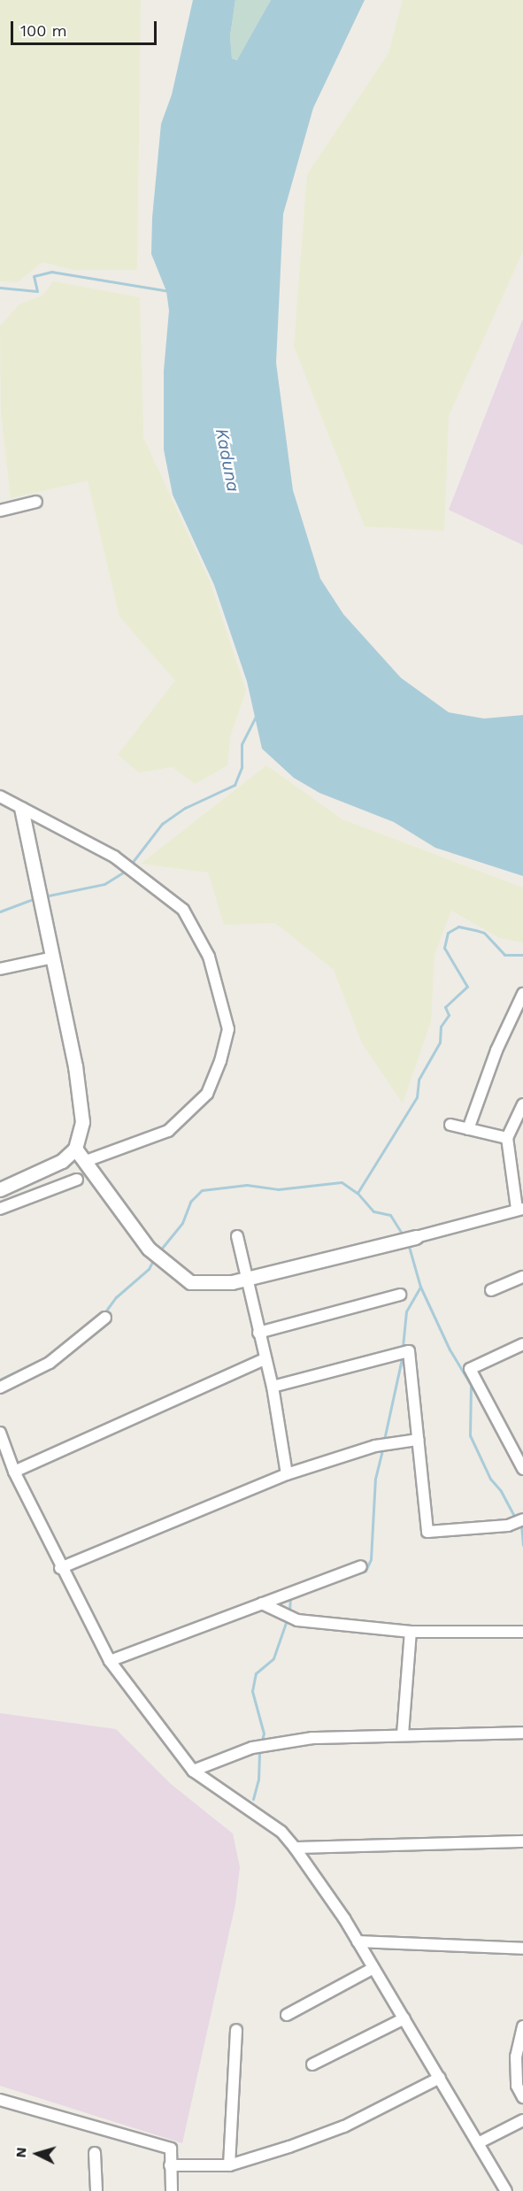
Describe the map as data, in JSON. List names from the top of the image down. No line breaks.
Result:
{"water":["Kaduna"],"scale_bar":"100 m","north":"left"}
